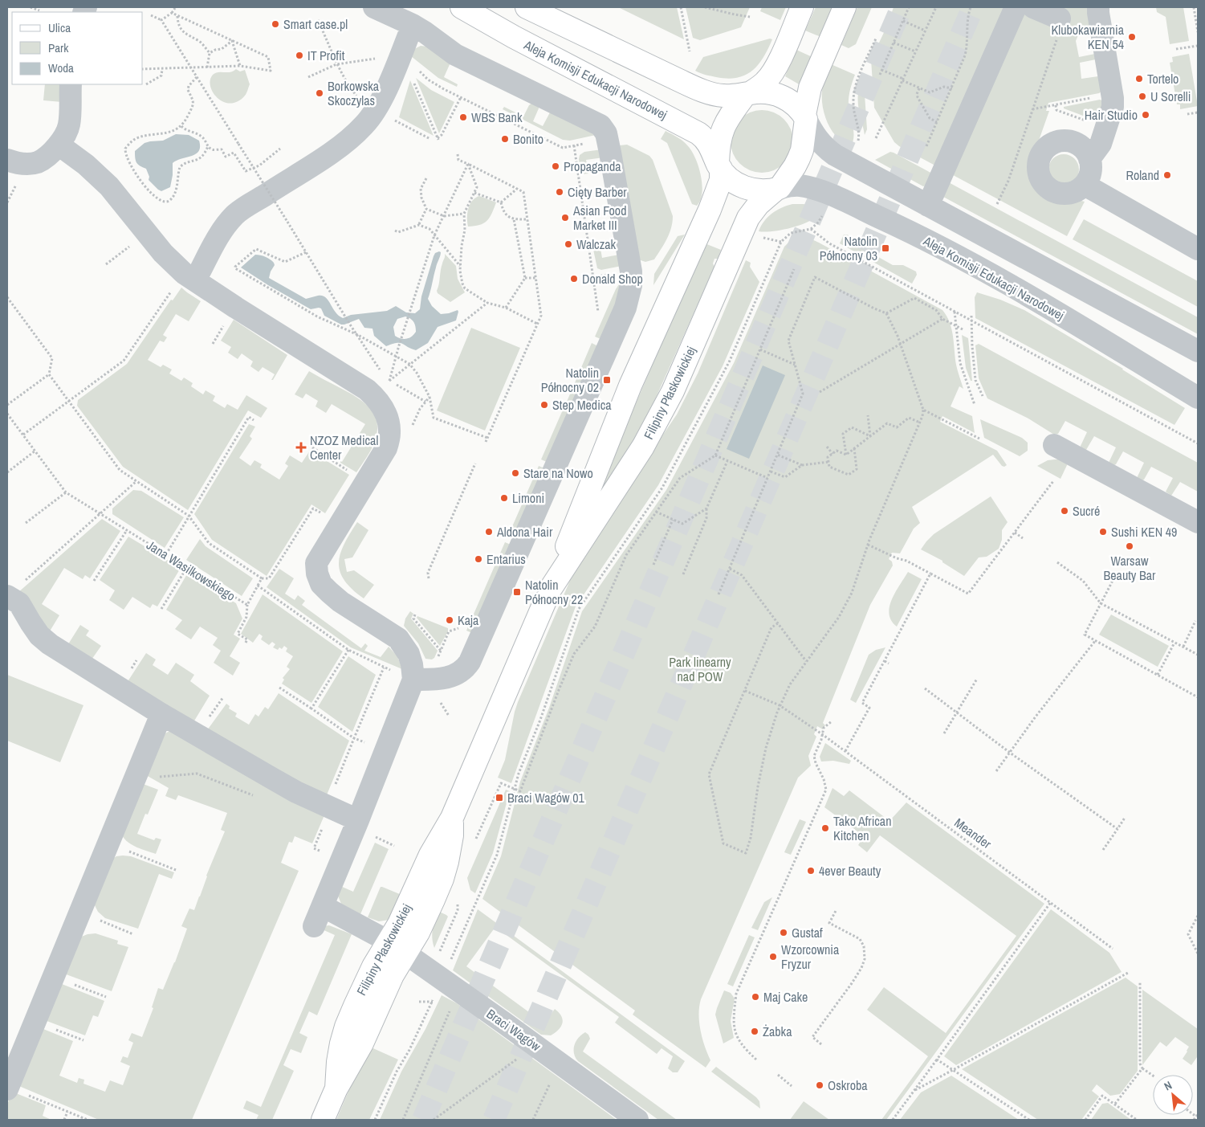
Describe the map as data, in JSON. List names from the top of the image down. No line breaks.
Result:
{"streets":{"main road":["Aleja Komisji Edukacji Narodowej","Filipiny Płaskowickiej"],"street":["Braci Wagów"],"path":["Jana Wasilkowskiego","Meander"]},"crossings":[["Aleja Komisji Edukacji Narodowej","Filipiny Płaskowickiej"],["Filipiny Płaskowickiej","Braci Wagów"]],"parks":["Park linearny nad POW"],"places":{"other":["Smart case.pl","Klubokawiarnia KEN 54","IT Profit","Tortelo","Borkowska Skoczylas","U Sorelli","Hair Studio","WBS Bank","Bonito","Propaganda","Roland","Cięty Barber","Asian Food Market III","Walczak","Donald Shop","Step Medica","Stare na Nowo","Limoni","Sucré","Aldona Hair","Sushi KEN 49","Warsaw Beauty Bar","Entarius","Kaja","Tako African Kitchen","4ever Beauty","Gustaf","Wzorcownia Fryzur","Maj Cake","Żabka","Oskroba"],"transit":["Natolin Północny 03","Natolin Północny 02","Natolin Północny 22","Braci Wagów 01"],"health":["NZOZ Medical Center"]},"legend":["Ulica","Park","Woda"],"north":"top left"}
